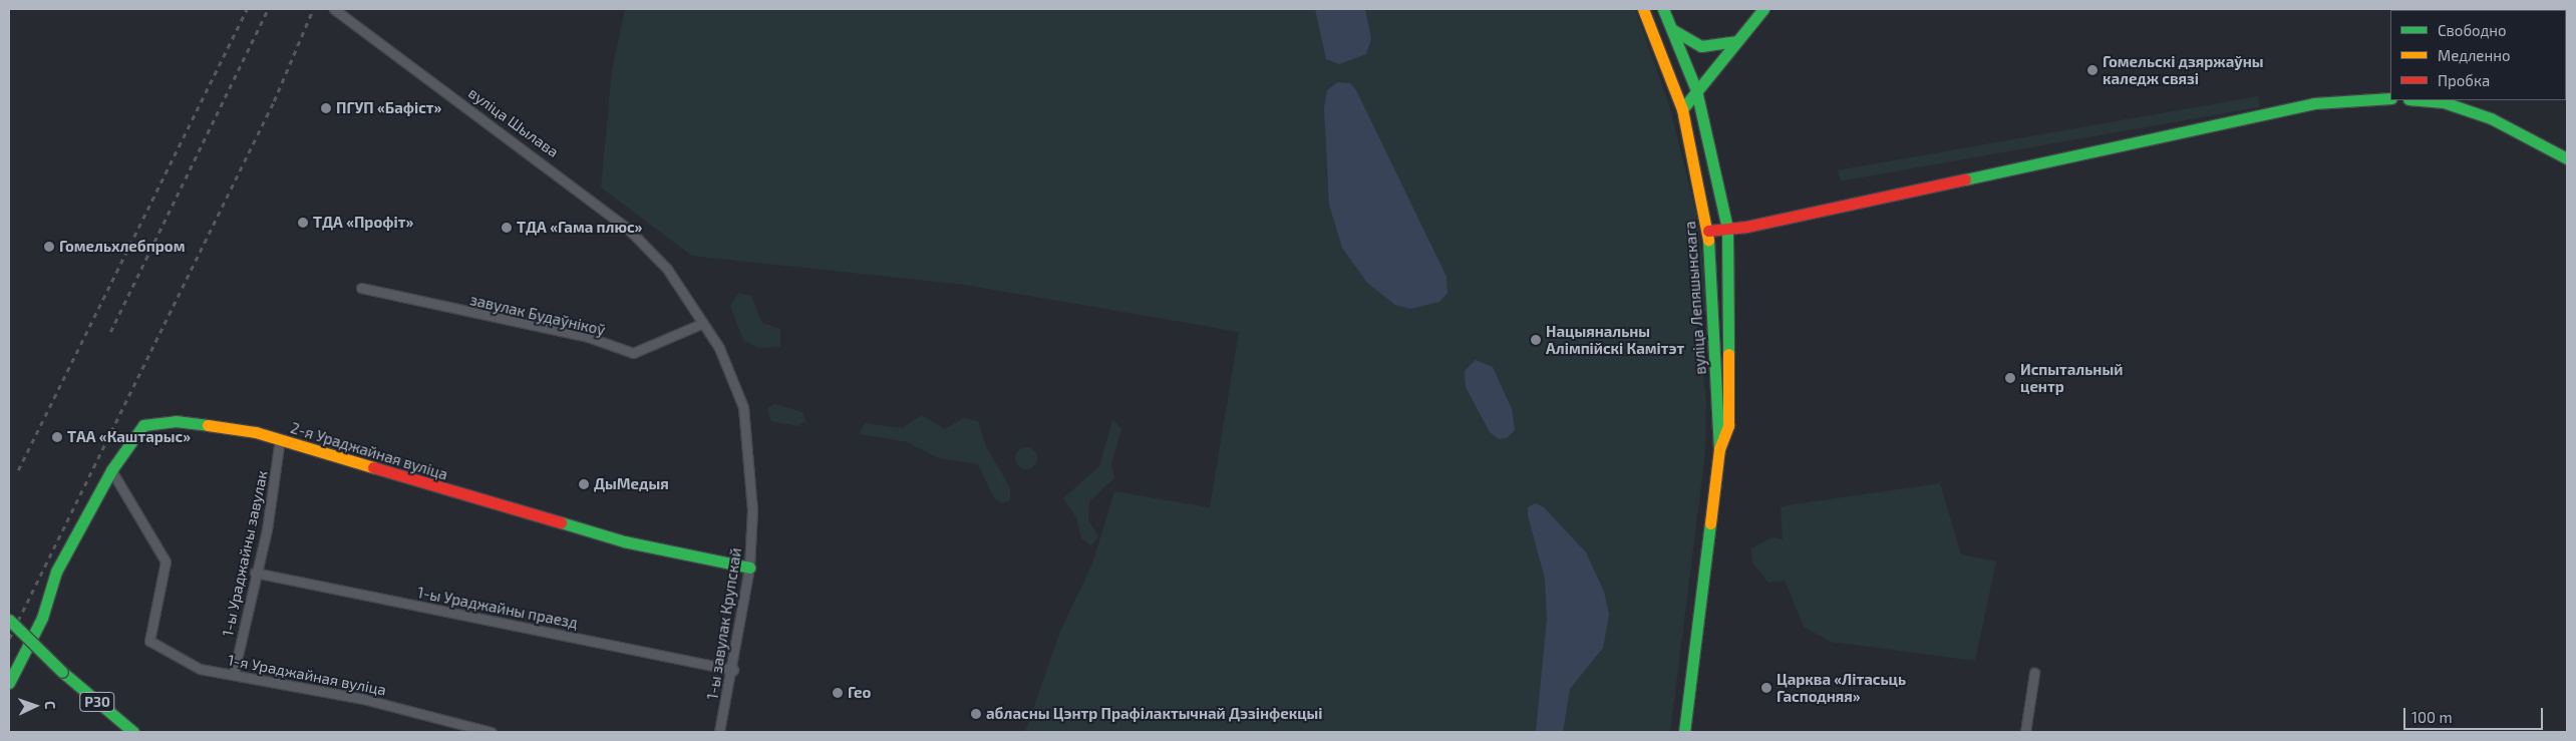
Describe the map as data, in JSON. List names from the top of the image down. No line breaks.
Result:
{"streets":{"main road":["вуліца Лепяшынскага","2-я Ураджайная вуліца","Р30"],"street":["вуліца Шылава","завулак Будаўнікоў","1-ы Ураджайны завулак","1-ы Ураджайны праезд","1-ы завулак Крупскай","1-я Ураджайная вуліца"]},"crossings":[["вуліца Шылава","1-ы завулак Крупскай"],["завулак Будаўнікоў","1-ы завулак Крупскай"],["2-я Ураджайная вуліца","1-ы Ураджайны завулак"],["2-я Ураджайная вуліца","1-ы завулак Крупскай"],["2-я Ураджайная вуліца","1-я Ураджайная вуліца"],["1-ы Ураджайны завулак","1-ы Ураджайны праезд"],["1-ы Ураджайны завулак","1-я Ураджайная вуліца"],["1-ы Ураджайны праезд","1-ы завулак Крупскай"]],"places":["Гомельскі дзяржаўны каледж связі","ПГУП «Бафіст»","ТДА «Профіт»","ТДА «Гама плюс»","Гомельхлебпром","Нацыянальны Алімпійскі Камітэт","Испытальный центр","ТАА «Каштарыс»","ДыМедыя","Царква «Літасьць Гасподняя»","Гео","абласны Цэнтр Прафілактычнай Дэзінфекцыі"],"legend":["Свободно","Медленно","Пробка"],"scale_bar":"100 m","north":"right"}
